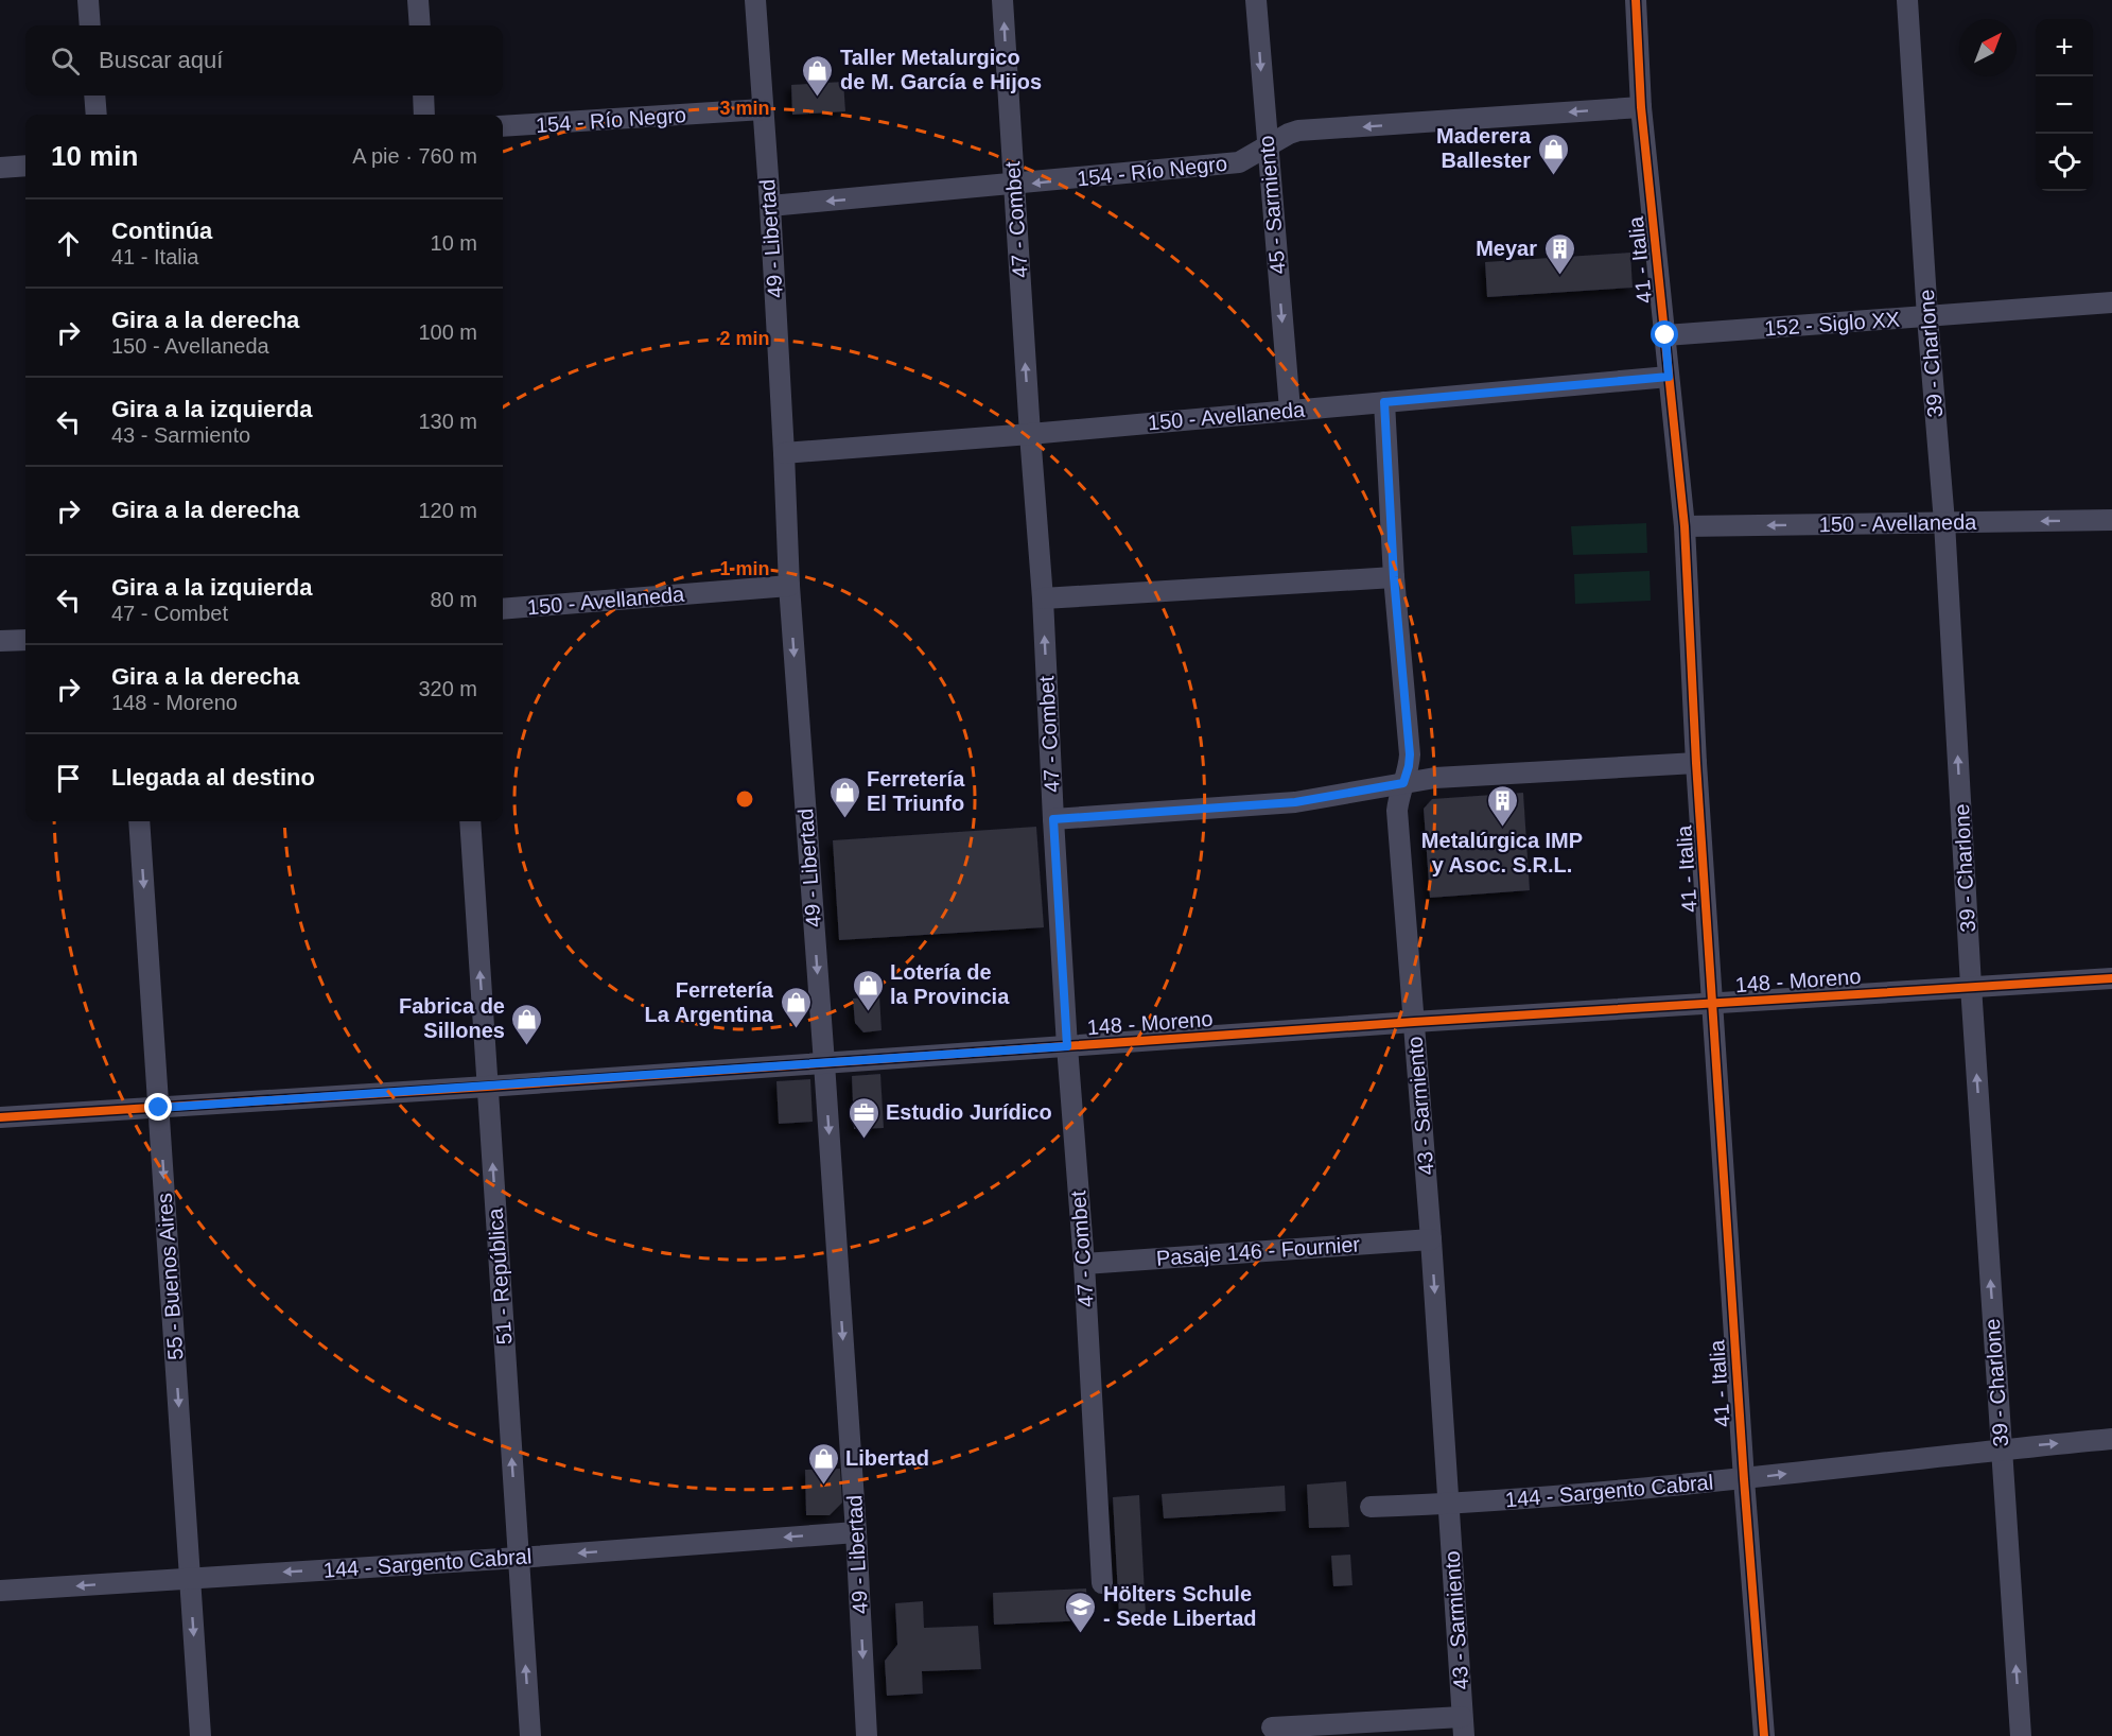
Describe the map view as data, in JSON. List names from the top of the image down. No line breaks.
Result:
{"streets":{"street":["154 - Río Negro","45 - Sarmiento","47 - Combet","49 - Libertad","41 - Italia","152 - Siglo XX","39 - Charlone","150 - Avellaneda","148 - Moreno","43 - Sarmiento","Pasaje 146 - Fournier","55 - Buenos Aires","51 - República","144 - Sargento Cabral"]},"crossings":[["154 - Río Negro","45 - Sarmiento"],["154 - Río Negro","47 - Combet"],["154 - Río Negro","49 - Libertad"],["154 - Río Negro","41 - Italia"],["45 - Sarmiento","150 - Avellaneda"],["47 - Combet","150 - Avellaneda"],["47 - Combet","148 - Moreno"],["47 - Combet","Pasaje 146 - Fournier"],["49 - Libertad","150 - Avellaneda"],["49 - Libertad","148 - Moreno"],["49 - Libertad","144 - Sargento Cabral"],["41 - Italia","152 - Siglo XX"],["41 - Italia","150 - Avellaneda"],["41 - Italia","148 - Moreno"],["41 - Italia","144 - Sargento Cabral"],["152 - Siglo XX","39 - Charlone"],["39 - Charlone","150 - Avellaneda"],["39 - Charlone","148 - Moreno"],["39 - Charlone","144 - Sargento Cabral"],["150 - Avellaneda","43 - Sarmiento"],["148 - Moreno","43 - Sarmiento"],["148 - Moreno","55 - Buenos Aires"],["148 - Moreno","51 - República"],["43 - Sarmiento","Pasaje 146 - Fournier"],["43 - Sarmiento","144 - Sargento Cabral"],["55 - Buenos Aires","144 - Sargento Cabral"],["51 - República","144 - Sargento Cabral"]],"one_way":["154 - Río Negro","45 - Sarmiento","47 - Combet","49 - Libertad","39 - Charlone","55 - Buenos Aires","51 - República"],"places":{"shop":["Taller Metalurgico de M. García e Hijos","Maderera Ballester","Ferretería El Triunfo","Lotería de la Provincia","Ferretería La Argentina","Fabrica de Sillones","Libertad"],"building":["Meyar","Metalúrgica IMP y Asoc. S.R.L."],"office":["Estudio Jurídico"],"school or university":["Hölters Schule - Sede Libertad"]},"north":"top right","page":{"map_buttons":["+","−"],"search":"Buscar aquí","heading":["10 min","A pie · 760 m"],"list":[["Continúa","41 - Italia","10 m"],["Gira a la derecha","150 - Avellaneda","100 m"],["Gira a la izquierda","43 - Sarmiento","130 m"],["Gira a la derecha","120 m"],["Gira a la izquierda","47 - Combet","80 m"],["Gira a la derecha","148 - Moreno","320 m"],"Llegada al destino"]},"rings":["3 min","2 min","1 min"]}
